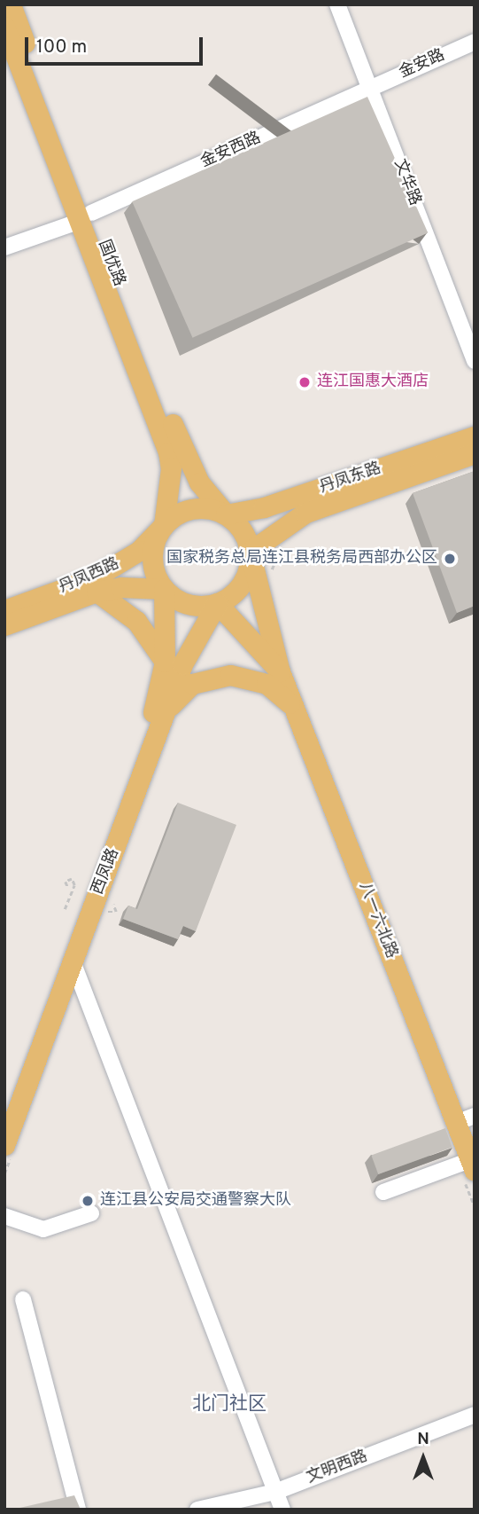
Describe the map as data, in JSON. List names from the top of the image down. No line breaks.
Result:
{"streets":{"main road":["国优路","丹凤东路","丹凤西路","西凤路","八一六北路"],"street":["金安路","金安西路","文华路","文明西路"]},"crossings":[["金安路","金安西路"],["金安路","文华路"],["金安西路","文华路"],["金安西路","国优路"],["国优路","丹凤东路"],["国优路","丹凤西路"],["国优路","西凤路"],["国优路","八一六北路"],["丹凤东路","丹凤西路"],["丹凤东路","西凤路"],["丹凤东路","八一六北路"],["丹凤西路","西凤路"],["丹凤西路","八一六北路"],["西凤路","八一六北路"]],"districts":["北门社区"],"places":["连江国惠大酒店","国家税务总局连江县税务局西部办公区","连江县公安局交通警察大队"],"scale_bar":"100 m","north":"top"}
